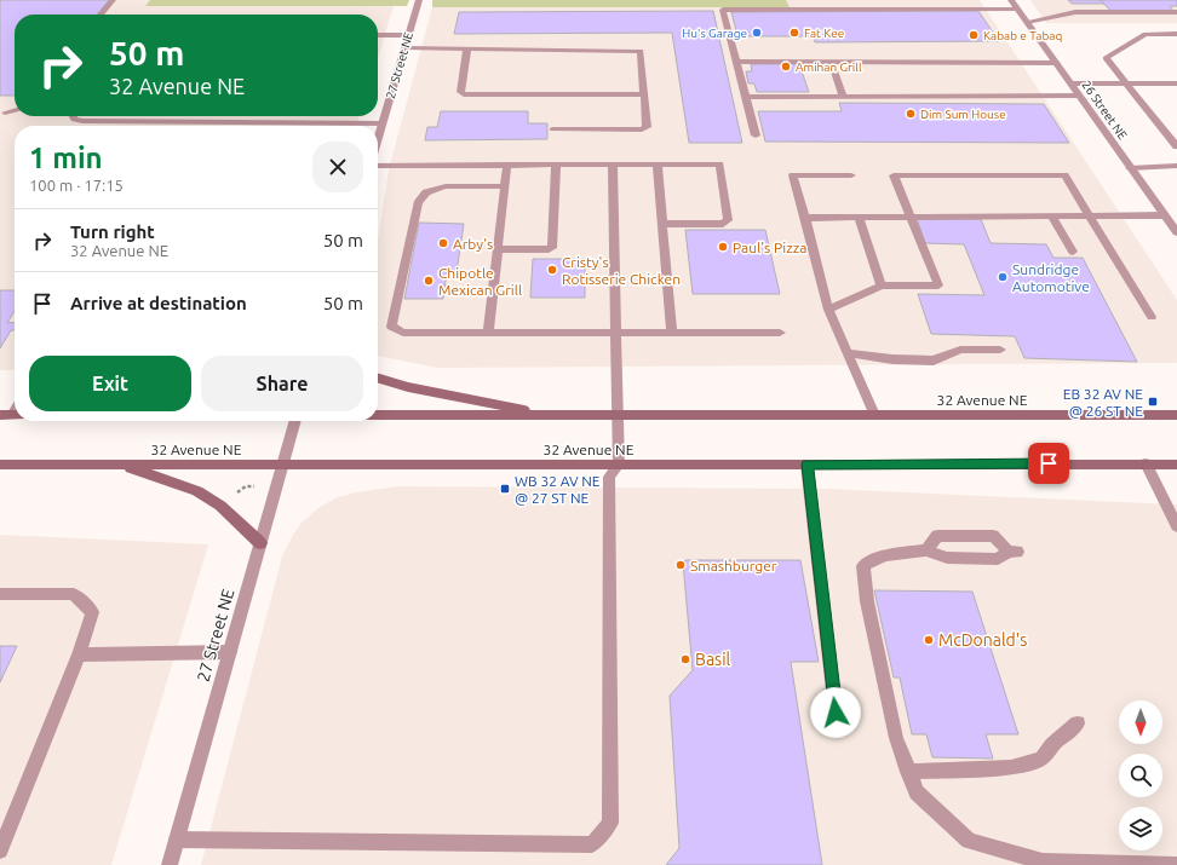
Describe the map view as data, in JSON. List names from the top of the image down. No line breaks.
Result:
{"streets":{"main road":["32 Avenue NE"],"street":["27 Street NE","26 Street NE"]},"crossings":[["27 Street NE","32 Avenue NE"]],"places":{"other":["Hu's Garage","Fat Kee","Kabab e Tabaq","Amihan Grill","Dim Sum House","Arby's","Paul's Pizza","Cristy's Rotisserie Chicken","Sundridge Automotive","Chipotle Mexican Grill","Smashburger","McDonald's","Basil"],"transit":["EB 32 AV NE @ 26 ST NE","WB 32 AV NE @ 27 ST NE"]},"north":"bottom","page":{"turn":["50 m","32 Avenue NE"],"heading":["1 min","100 m · 17:15"],"list":[{"name":"Turn right","note":"32 Avenue NE","value":"50 m"},{"name":"Arrive at destination","value":"50 m"}],"buttons":["Exit","Share"]}}
